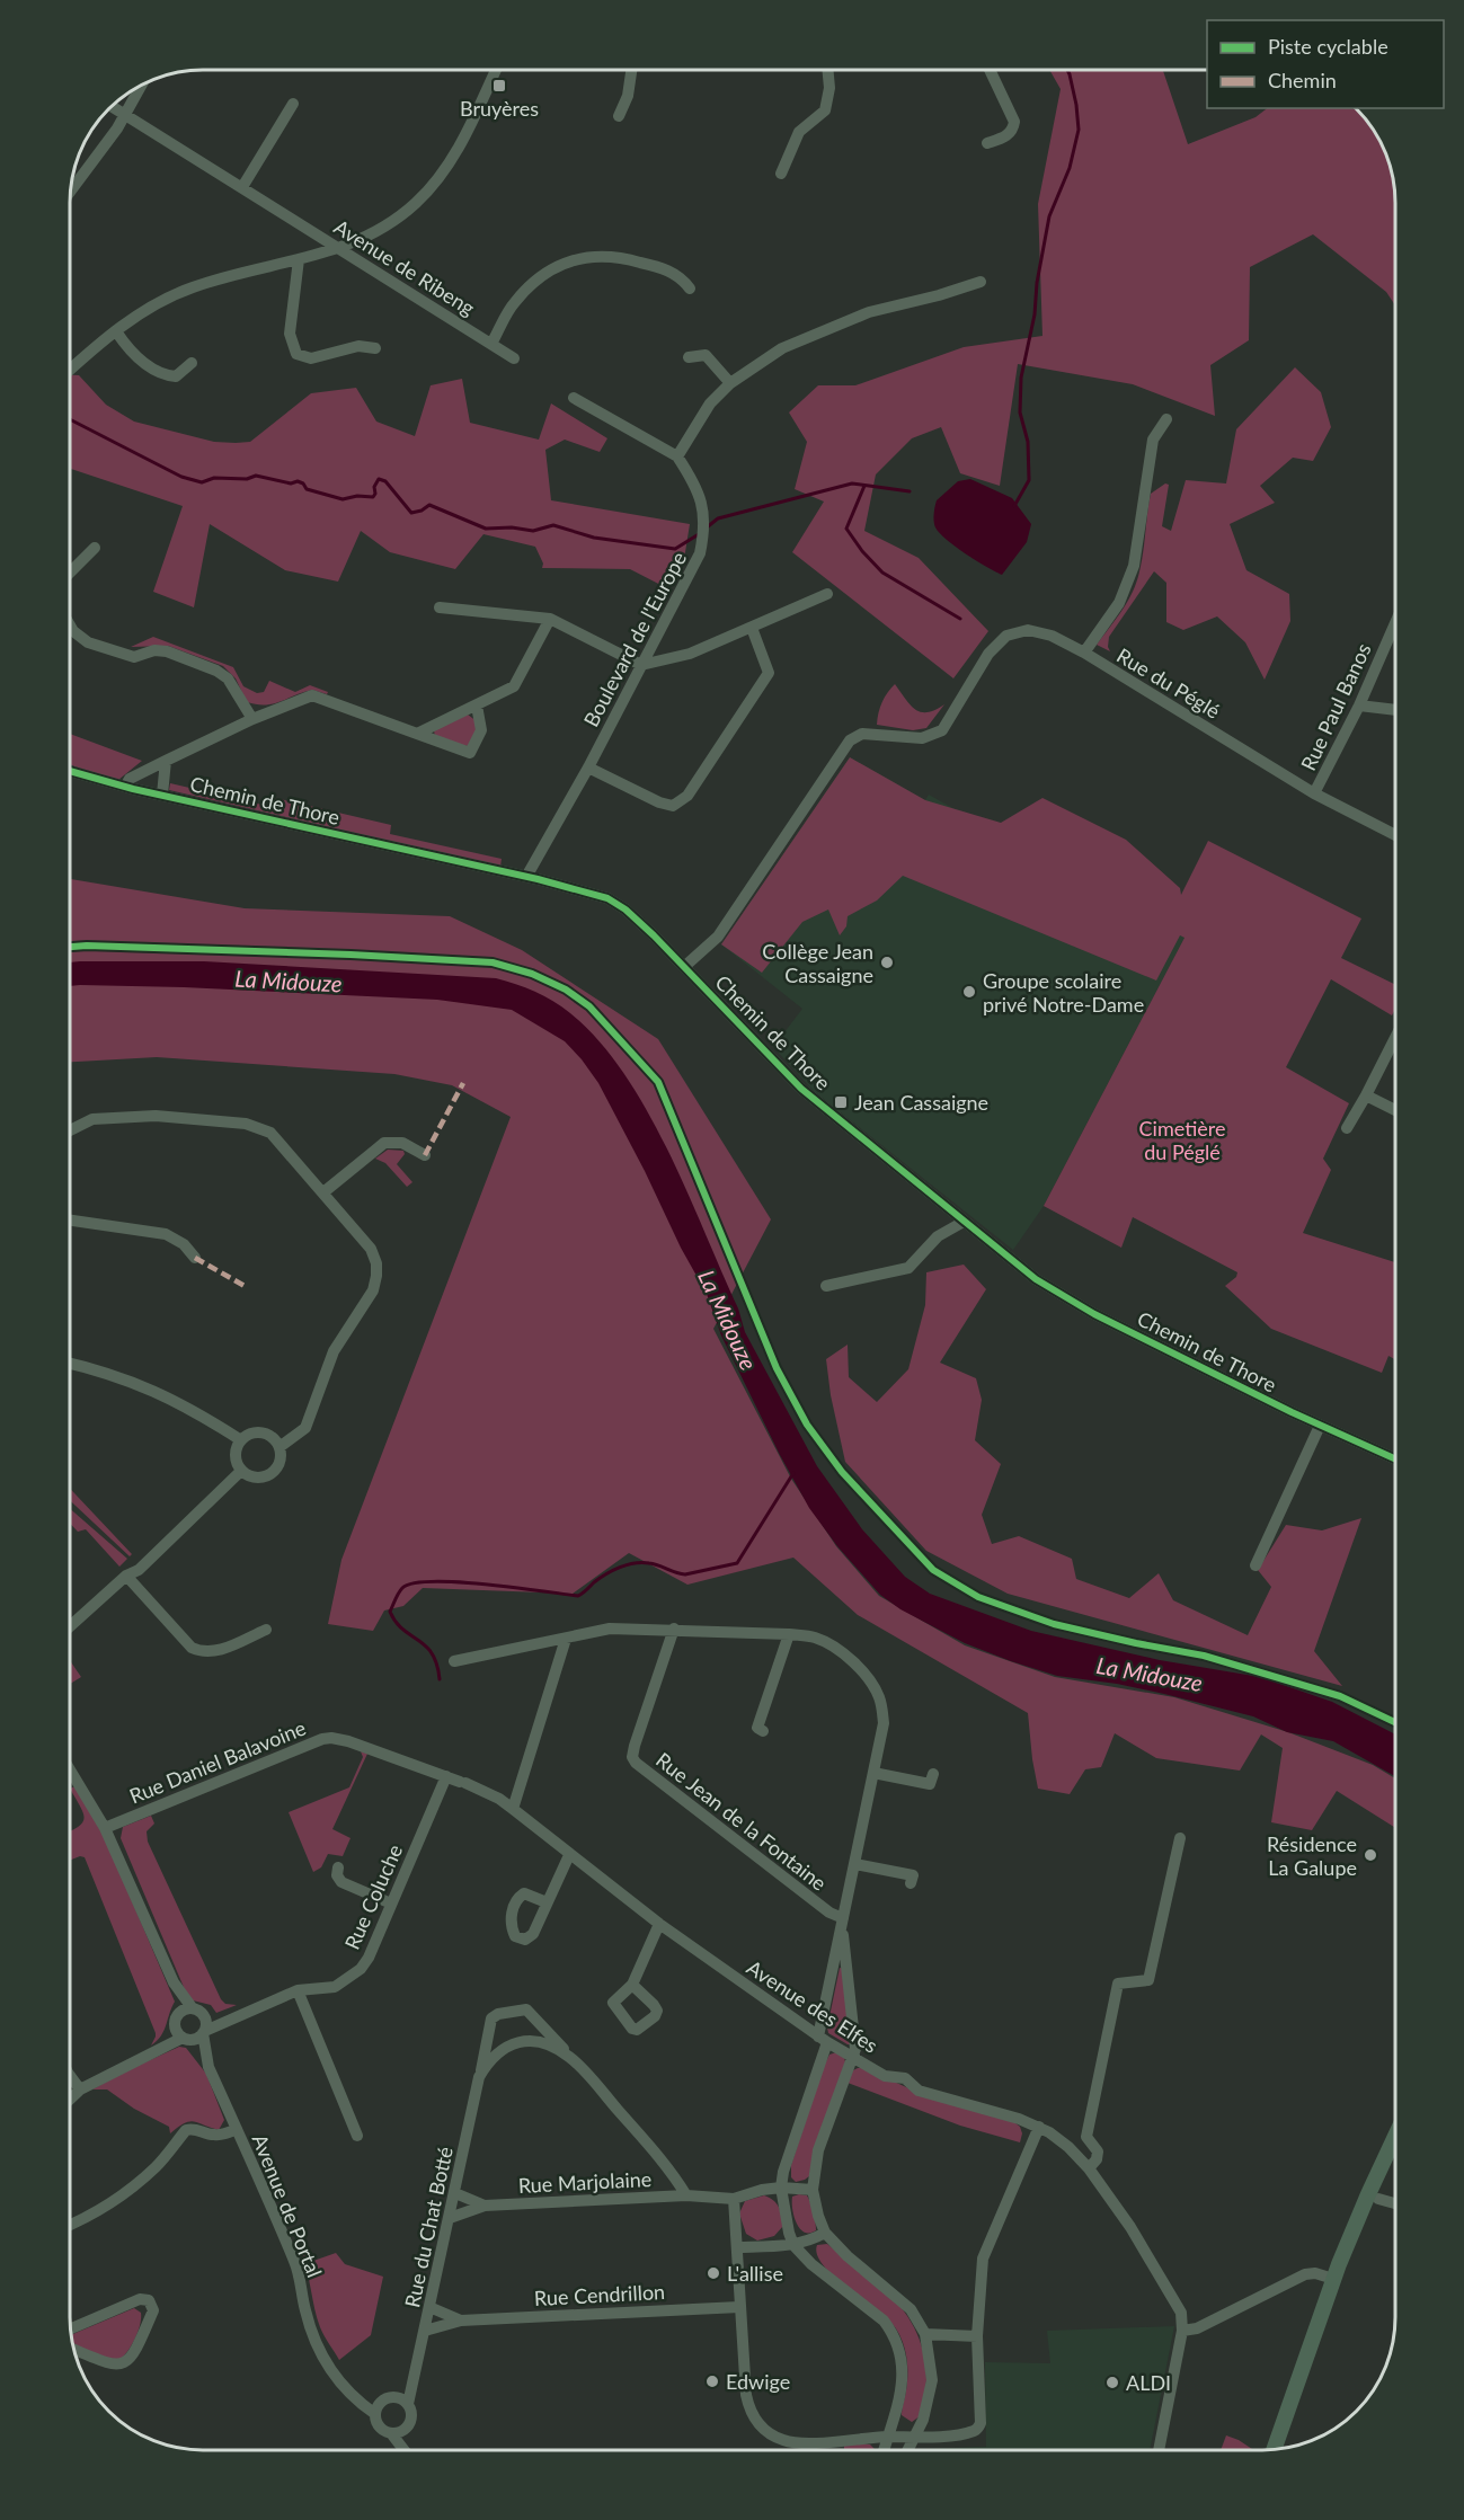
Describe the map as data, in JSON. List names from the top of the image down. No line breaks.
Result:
{"streets":{"street":["Avenue de Ribeng","Boulevard de l'Europe","Rue du Péglé","Rue Paul Banos","Chemin de Thore","Rue Daniel Balavoine","Rue Jean de la Fontaine","Rue Coluche","Avenue des Elfes","Rue Marjolaine","Avenue de Portal","Rue du Chat Botté","Rue Cendrillon"]},"crossings":[["Boulevard de l'Europe","Chemin de Thore"],["Rue du Péglé","Rue Paul Banos"],["Rue du Péglé","Chemin de Thore"],["Rue Daniel Balavoine","Rue Coluche"],["Rue Daniel Balavoine","Avenue des Elfes"],["Rue Coluche","Avenue de Portal"],["Rue Marjolaine","Rue du Chat Botté"],["Avenue de Portal","Rue du Chat Botté"],["Rue du Chat Botté","Rue Cendrillon"]],"water":["La Midouze"],"parks":["Cimetière du Péglé"],"places":{"transit":["Bruyères","Jean Cassaigne"],"other":["Collège Jean Cassaigne","Groupe scolaire privé Notre-Dame","Résidence La Galupe","L'allise","Edwige","ALDI"]},"legend":["Piste cyclable","Chemin"]}
